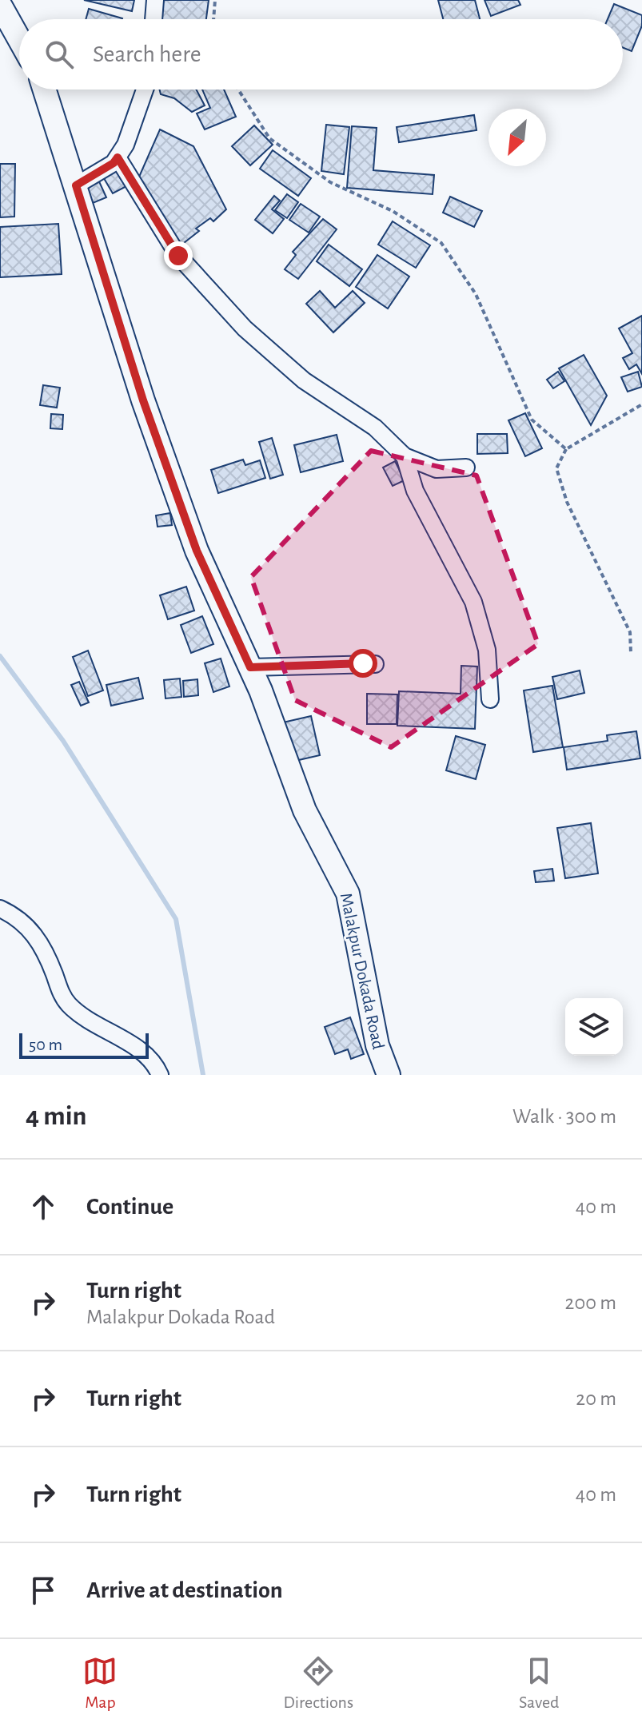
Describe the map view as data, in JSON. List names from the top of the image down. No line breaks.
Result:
{"streets":{"street":["Malakpur Dokada Road"]},"scale_bar":"50 m","north":"bottom left","page":{"search":"Search here","scale":"50 m","heading":["4 min","Walk · 300 m"],"list":[["Continue","40 m"],["Turn right","Malakpur Dokada Road","200 m"],["Turn right","20 m"],["Turn right","40 m"],"Arrive at destination"],"nav":["Map","Directions","Saved"]}}
